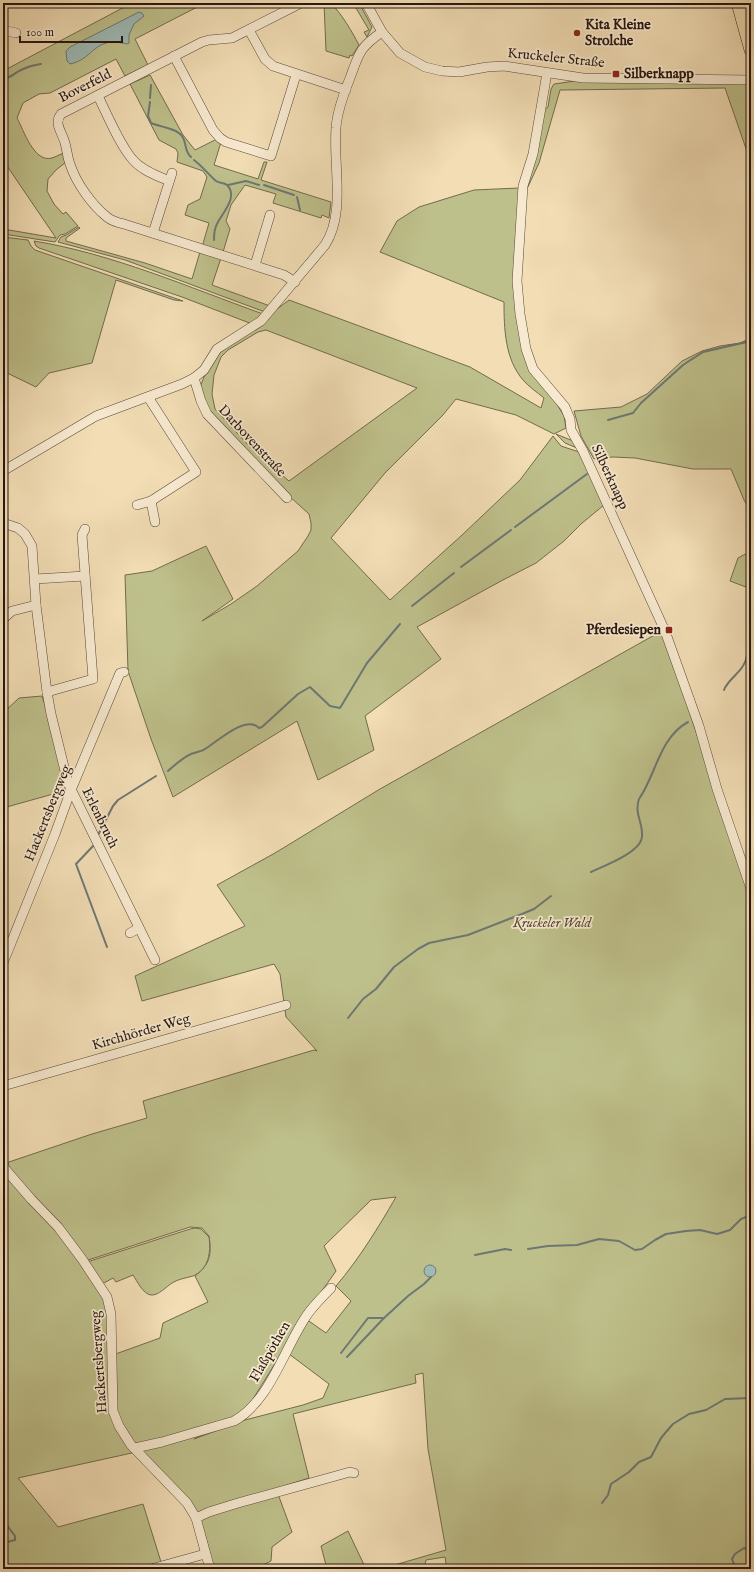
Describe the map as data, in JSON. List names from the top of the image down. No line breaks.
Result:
{"streets":{"street":["Kruckeler Straße","Boverfeld","Darbovenstraße","Silberknapp","Hackertsbergweg","Erlenbruch","Kirchhörder Weg","Flaßpöthen"]},"crossings":[["Kruckeler Straße","Silberknapp"],["Hackertsbergweg","Erlenbruch"],["Hackertsbergweg","Flaßpöthen"]],"parks":["Kruckeler Wald"],"places":{"other":["Kita Kleine Strolche"],"transit":["Silberknapp","Pferdesiepen"]},"scale_bar":"100 m"}
